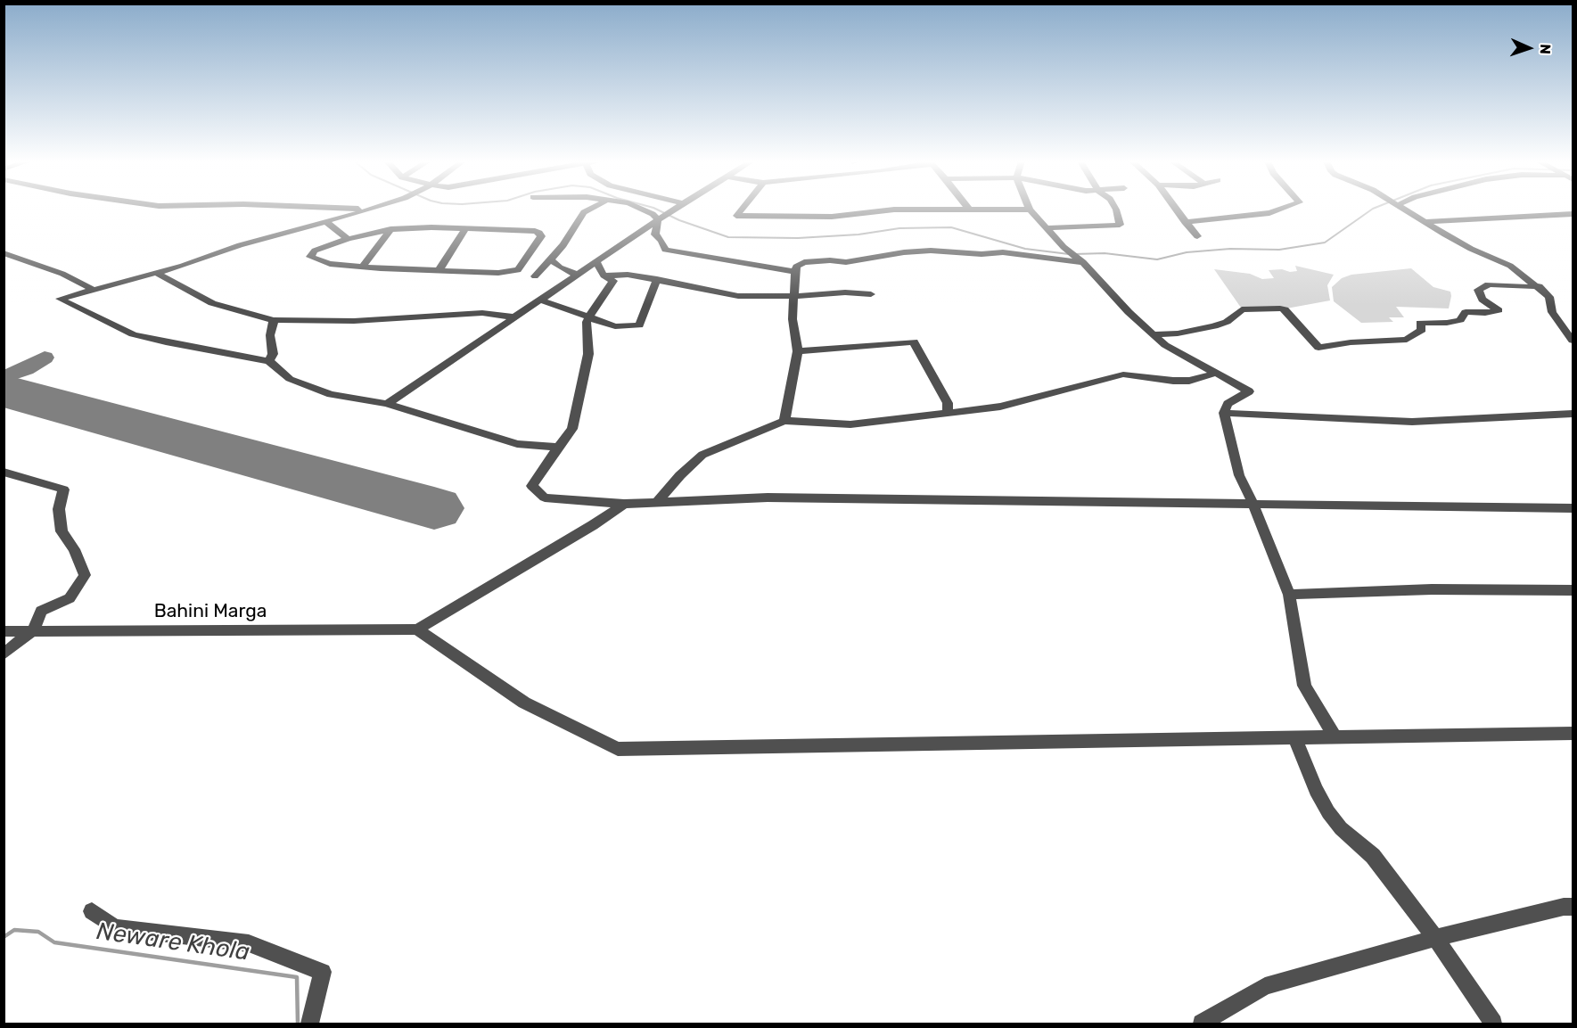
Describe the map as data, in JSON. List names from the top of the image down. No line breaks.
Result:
{"streets":{"street":["Bahini Marga"]},"water":["Neware Khola"],"north":"right"}
